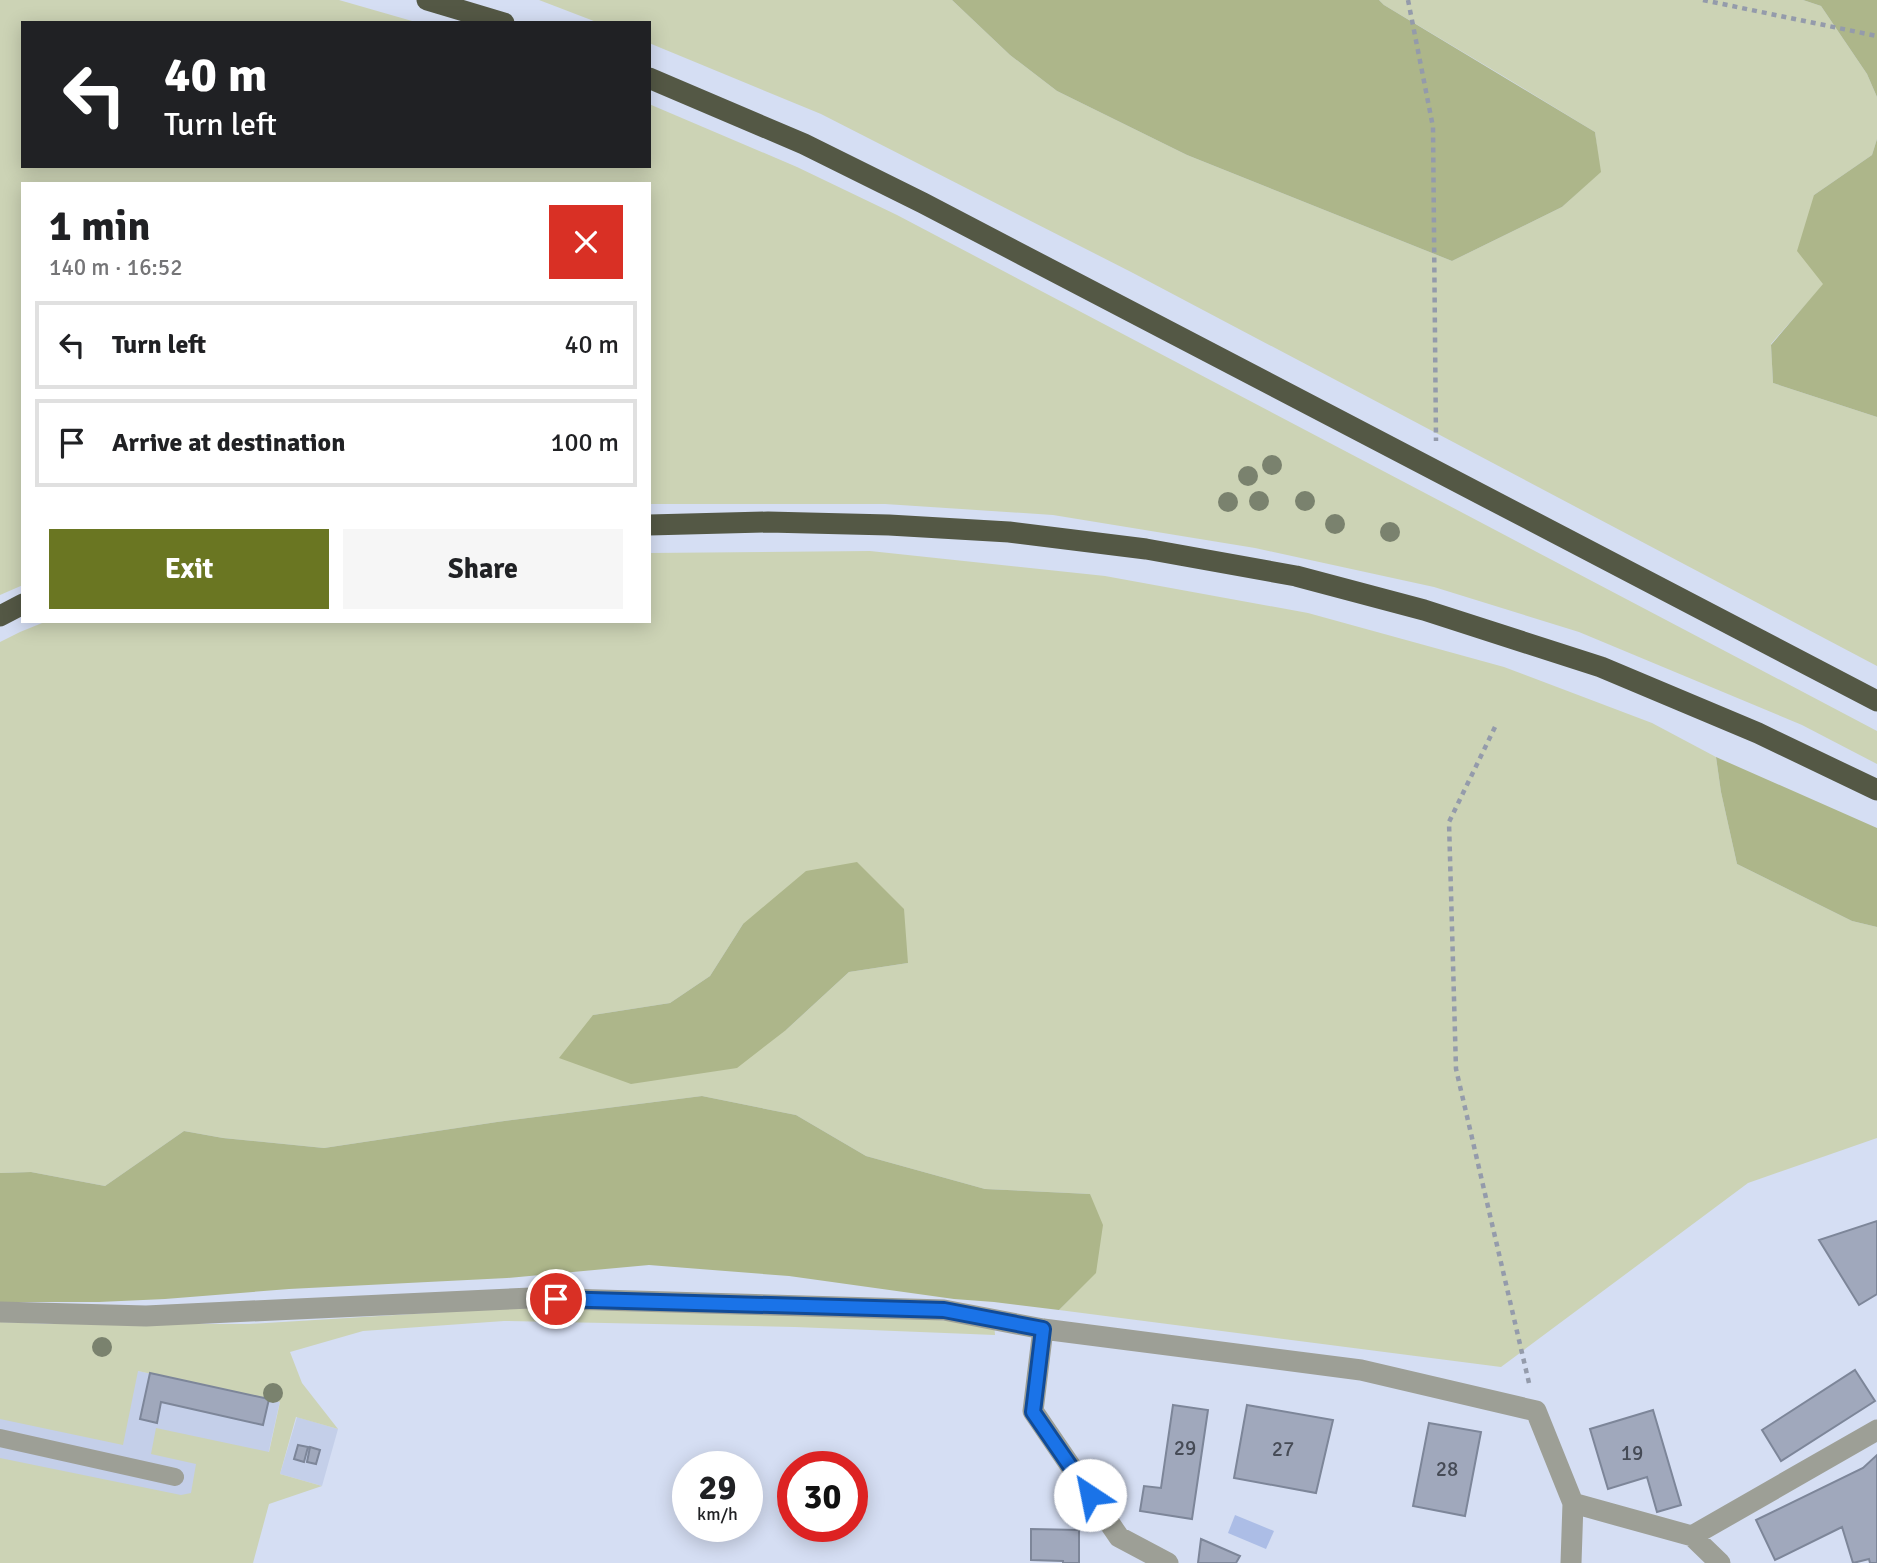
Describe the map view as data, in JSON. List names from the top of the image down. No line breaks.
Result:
{"house_numbers":["29","27","19","28"],"page":{"turn":["40 m","Turn left"],"heading":["1 min","140 m · 16:52"],"list":[{"name":"Turn left","value":"40 m"},{"name":"Arrive at destination","value":"100 m"}],"buttons":["Exit","Share"],"speed":"29 km/h","limit":"30"}}
